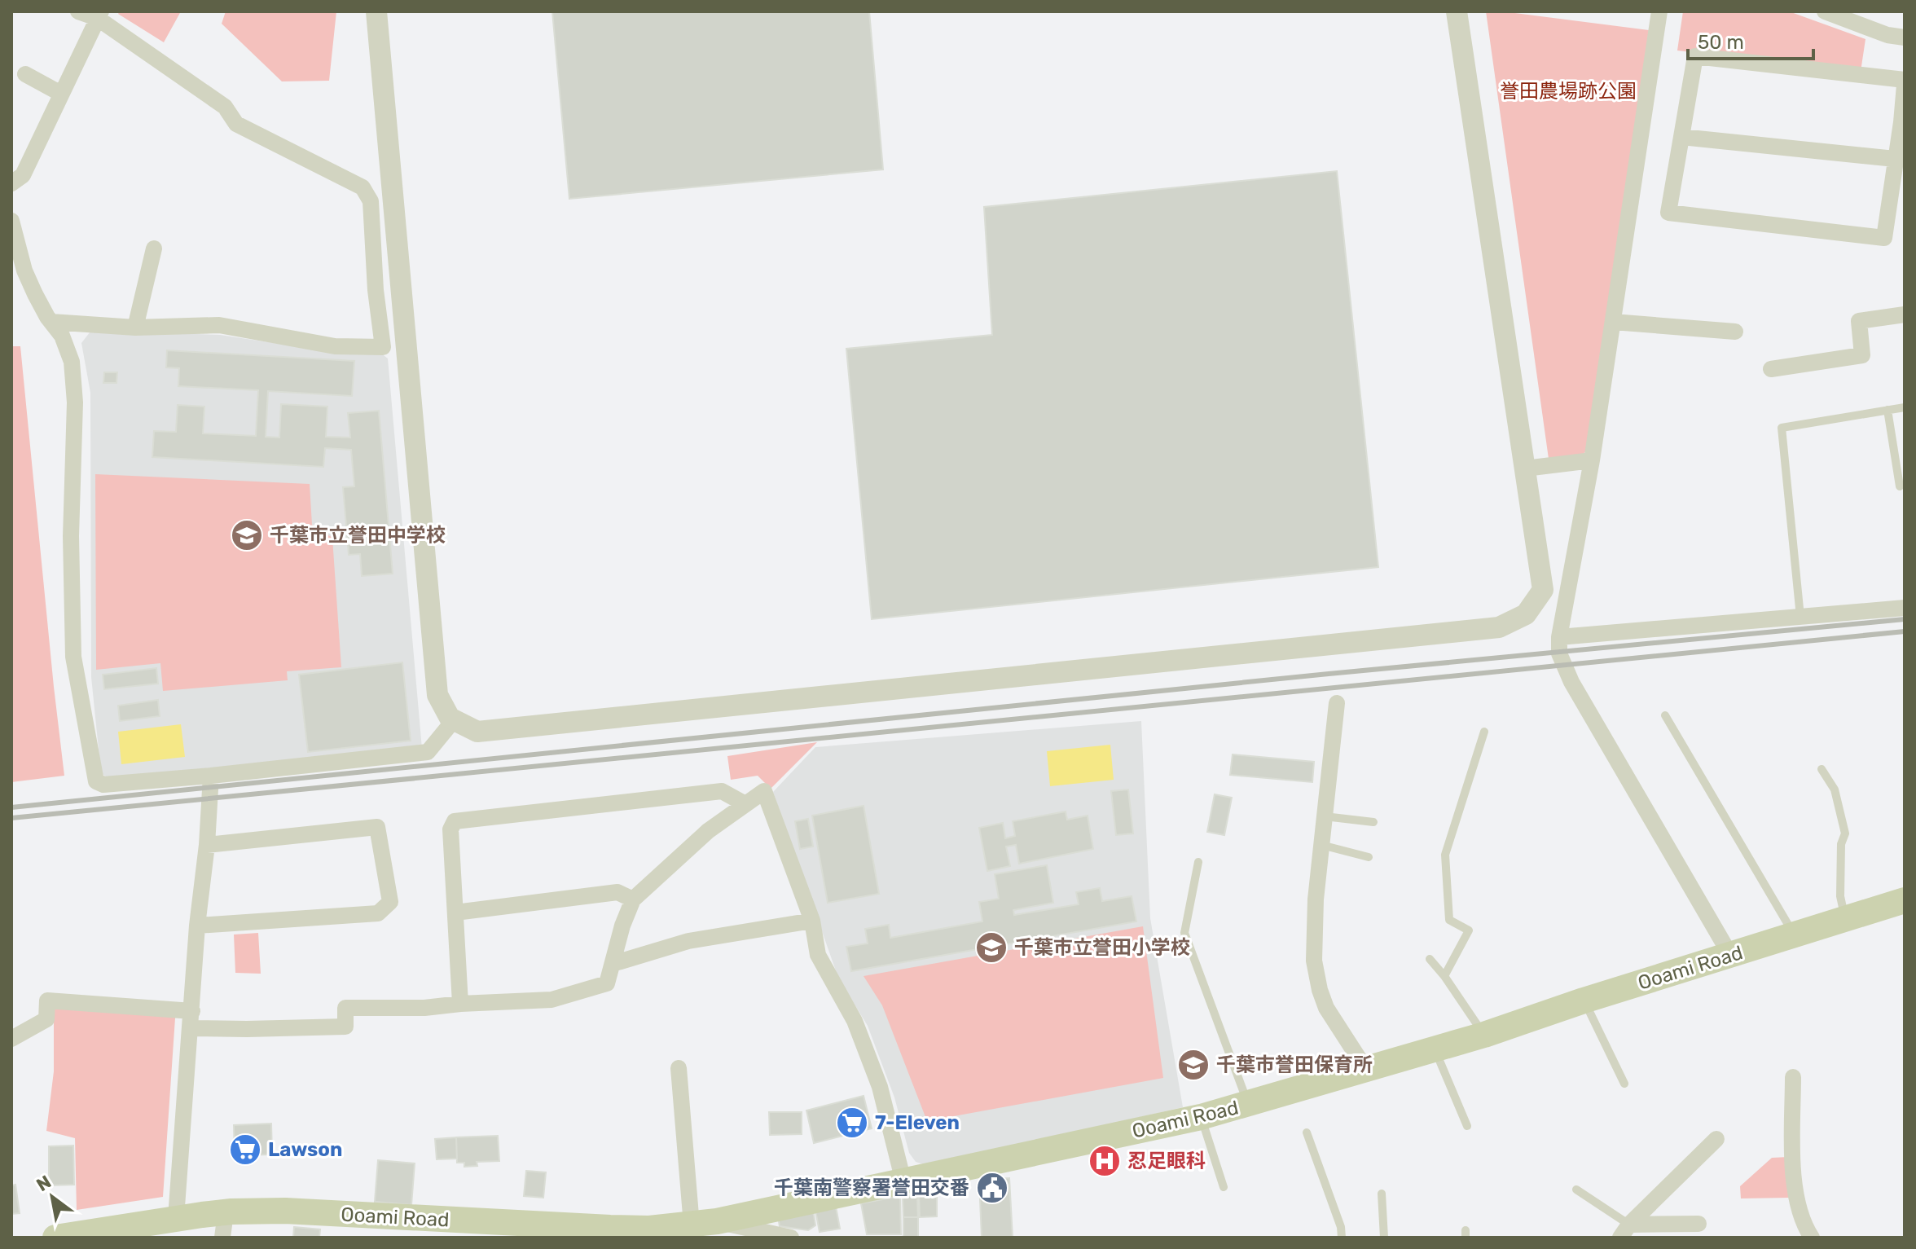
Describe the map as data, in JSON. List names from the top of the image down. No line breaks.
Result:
{"streets":{"main road":["Ooami Road"]},"parks":["誉田農場跡公園"],"places":{"school or university":["千葉市立誉田中学校","千葉市立誉田小学校","千葉市誉田保育所"],"supermarket":["7-Eleven","Lawson"],"hospital":["忍足眼科"],"public building":["千葉南警察署誉田交番"]},"scale_bar":"50 m","north":"top left"}
